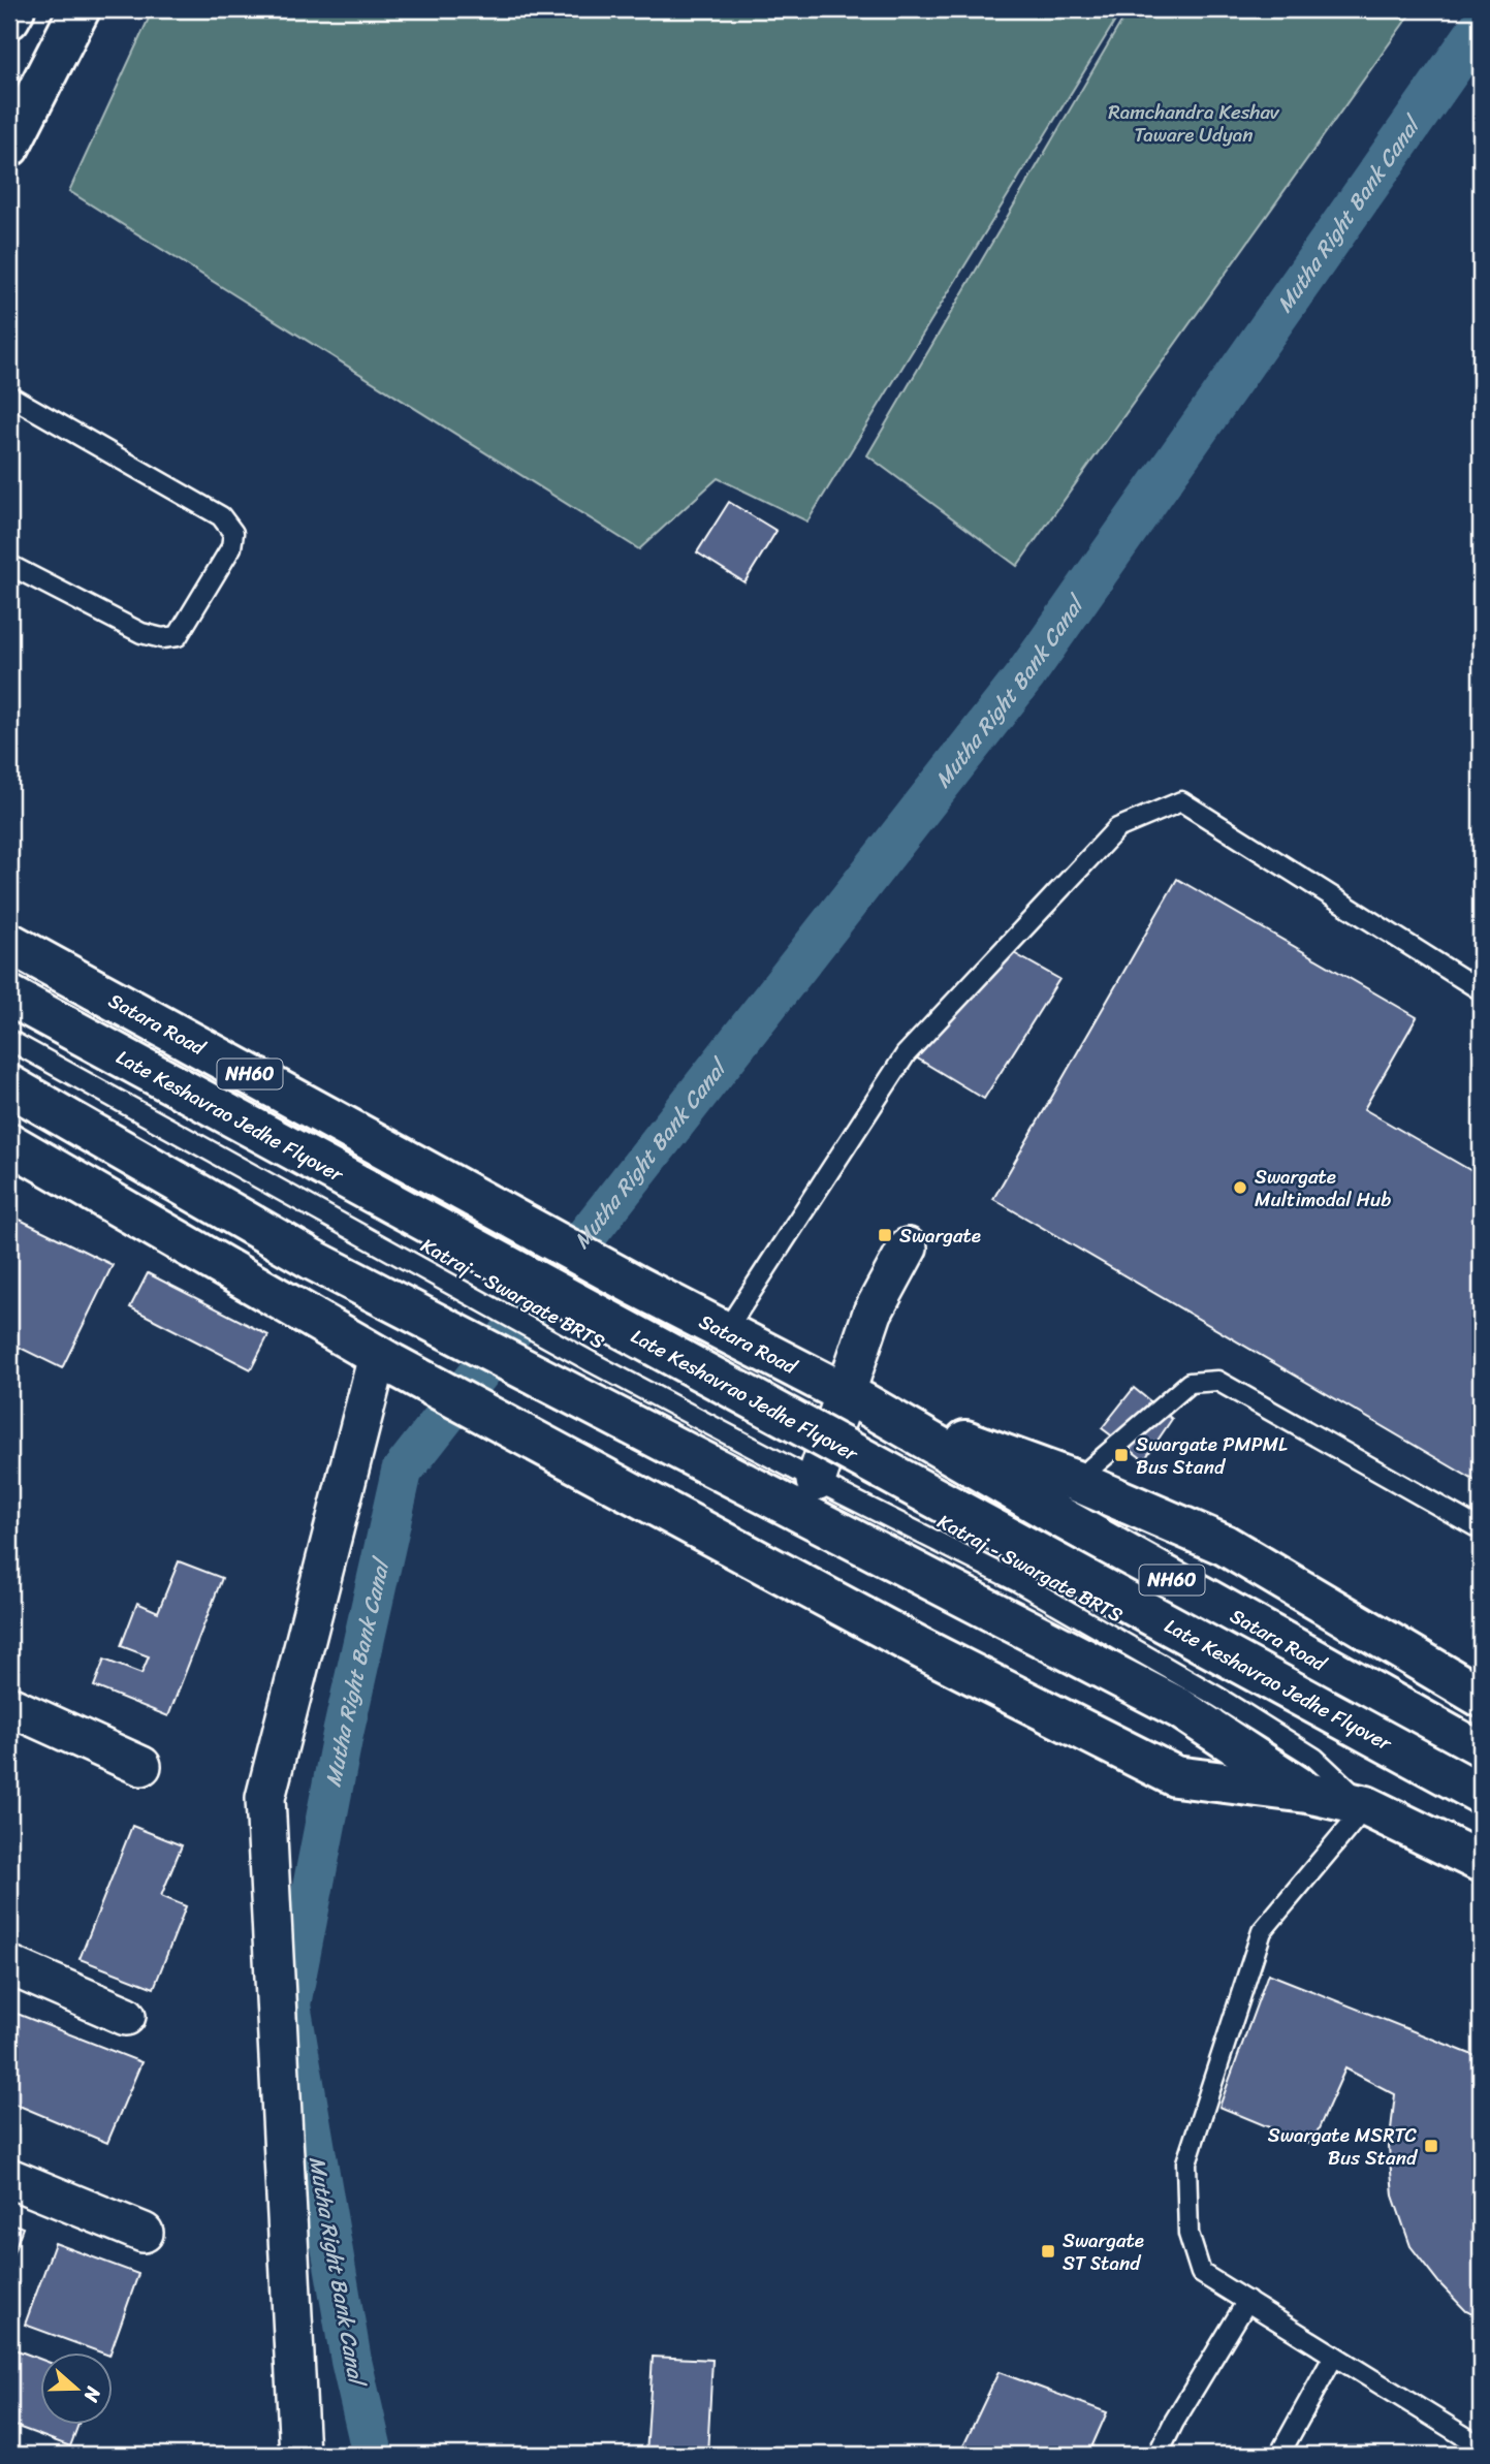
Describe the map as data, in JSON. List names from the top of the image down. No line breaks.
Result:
{"streets":{"main road":["Satara Road","NH60","Late Keshavrao Jedhe Flyover"],"lane":["Katraj - Swargate BRTS"]},"water":["Mutha Right Bank Canal"],"parks":["Ramchandra Keshav Taware Udyan"],"places":{"other":["Swargate Multimodal Hub"],"transit":["Swargate","Swargate PMPML Bus Stand","Swargate MSRTC Bus Stand","Swargate ST Stand"]},"north":"right"}
